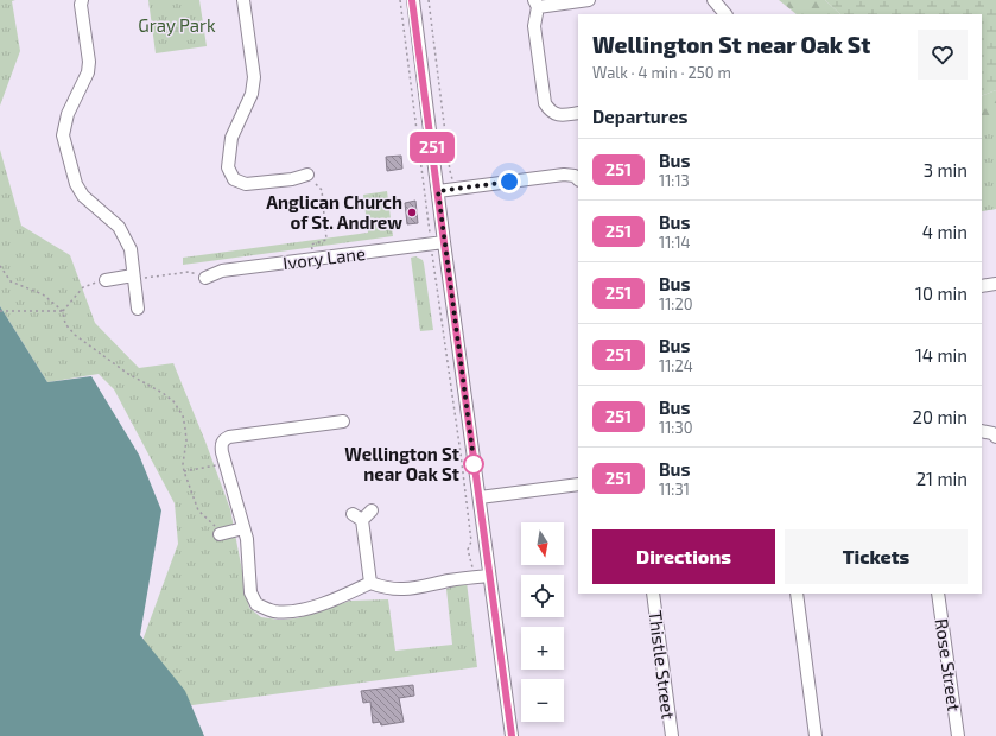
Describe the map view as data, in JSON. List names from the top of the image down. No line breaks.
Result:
{"streets":{"street":["Ivory Lane","Thistle Street","Rose Street"]},"parks":["Gray Park"],"places":["Anglican Church of St. Andrew","Wellington St near Oak St"],"lines":["bus line 251"],"north":"bottom","page":{"on_map":"251","heading":[["Wellington St near Oak St","Walk · 4 min · 250 m"],"Departures"],"list":[{"mark":"251","name":"Bus","note":"11:13","value":"3 min"},{"mark":"251","name":"Bus","note":"11:14","value":"4 min"},{"mark":"251","name":"Bus","note":"11:20","value":"10 min"},{"mark":"251","name":"Bus","note":"11:24","value":"14 min"},{"mark":"251","name":"Bus","note":"11:30","value":"20 min"},{"mark":"251","name":"Bus","note":"11:31","value":"21 min"}],"buttons":["Directions","Tickets"],"map_buttons":["+","−"]}}
